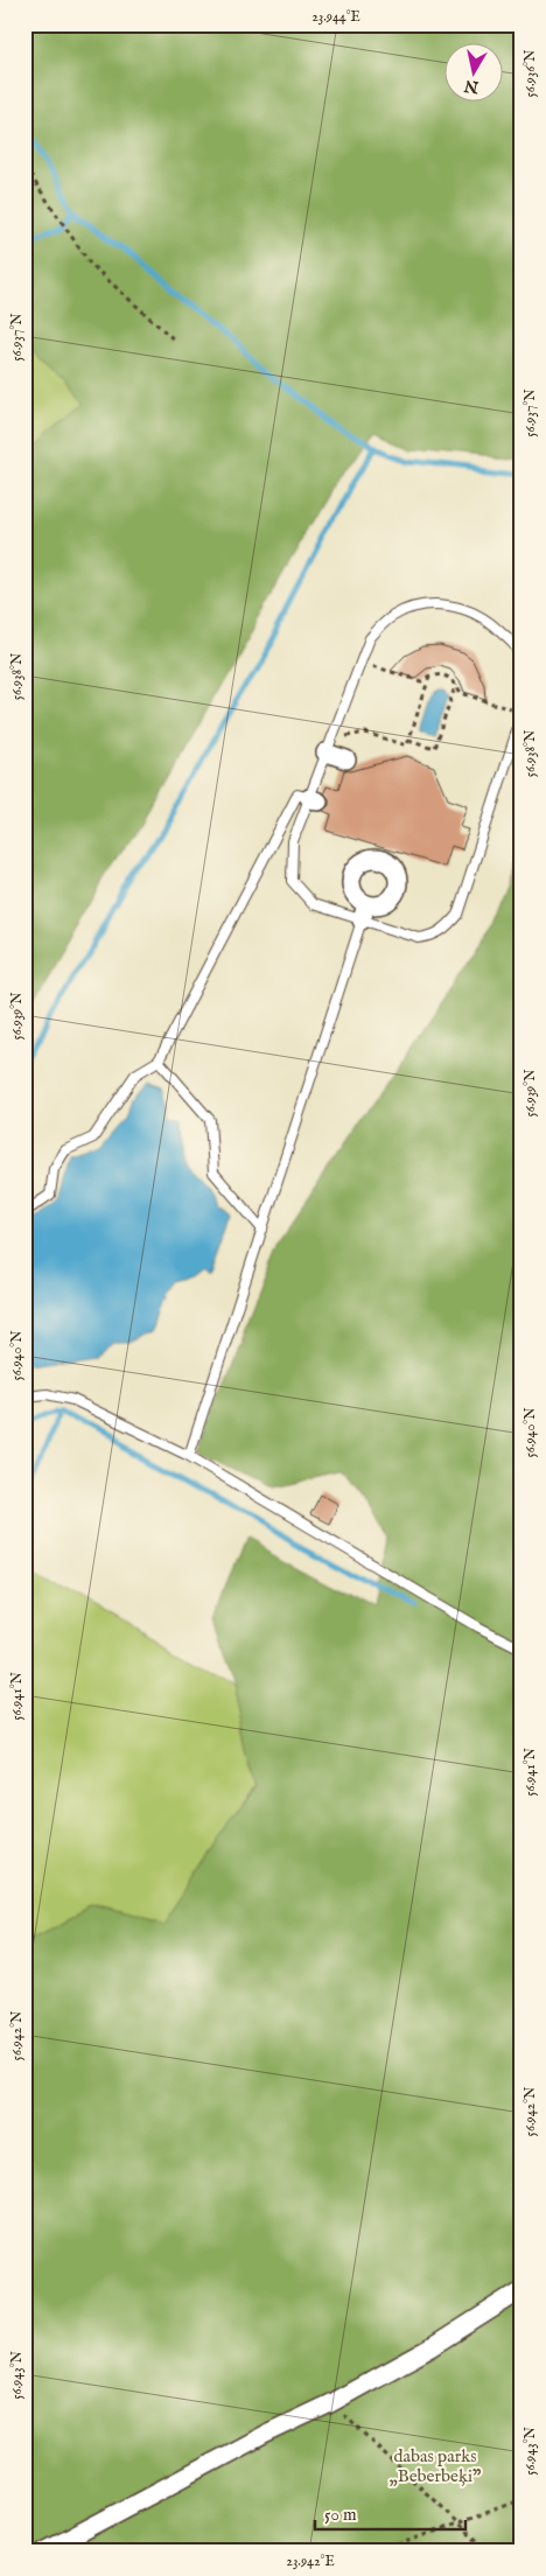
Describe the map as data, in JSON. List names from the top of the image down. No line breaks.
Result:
{"parks":["dabas parks „Beberbeķi”"],"scale_bar":"50 m","north":"bottom","coordinates":["23.944°E","56.936°N","56.937°N","56.938°N","56.939°N","56.940°N","56.941°N","56.942°N","56.943°N","23.942°E"]}
